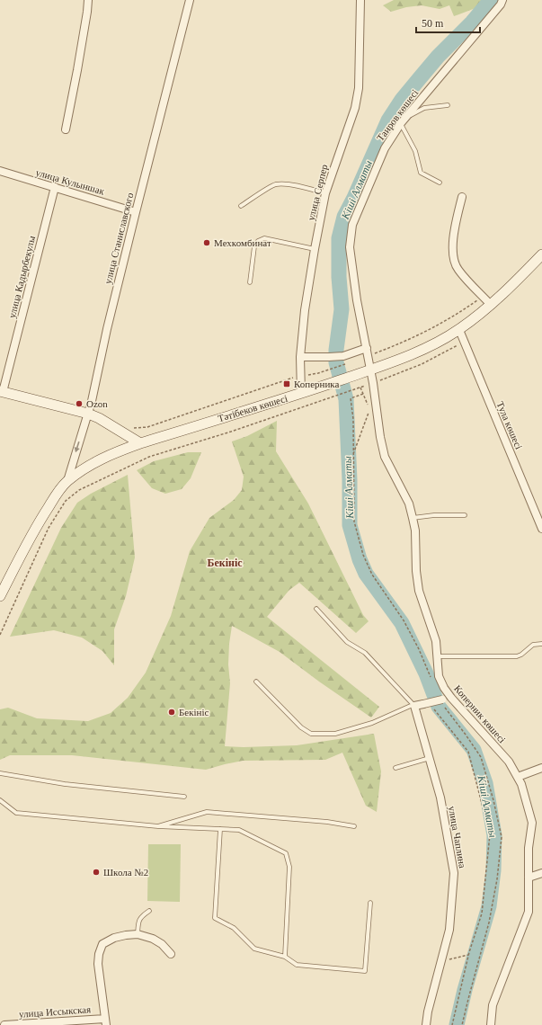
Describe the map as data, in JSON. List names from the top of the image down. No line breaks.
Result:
{"streets":{"main road":["Тәтібеков көшесі"],"street":["Таиров көшесі","улица Кулыншак","улица Серпер","улица Станиславского","улица Кадырбекулы","Тула көшесі","Коперник көшесі","улица Чаплина","улица Иссыкская"]},"crossings":[["Таиров көшесі","Тәтібеков көшесі"],["Таиров көшесі","Коперник көшесі"],["улица Кулыншак","улица Станиславского"],["улица Кулыншак","улица Кадырбекулы"],["улица Серпер","Тәтібеков көшесі"],["улица Станиславского","Тәтібеков көшесі"],["Тәтібеков көшесі","Тула көшесі"],["Тәтібеков көшесі","Коперник көшесі"]],"districts":["Бекініс"],"water":["Кіші Алматы"],"places":{"other":["Мехкомбинат","Ozon","Бекініс","Школа №2"],"transit":["Коперника"]},"scale_bar":"50 m"}
